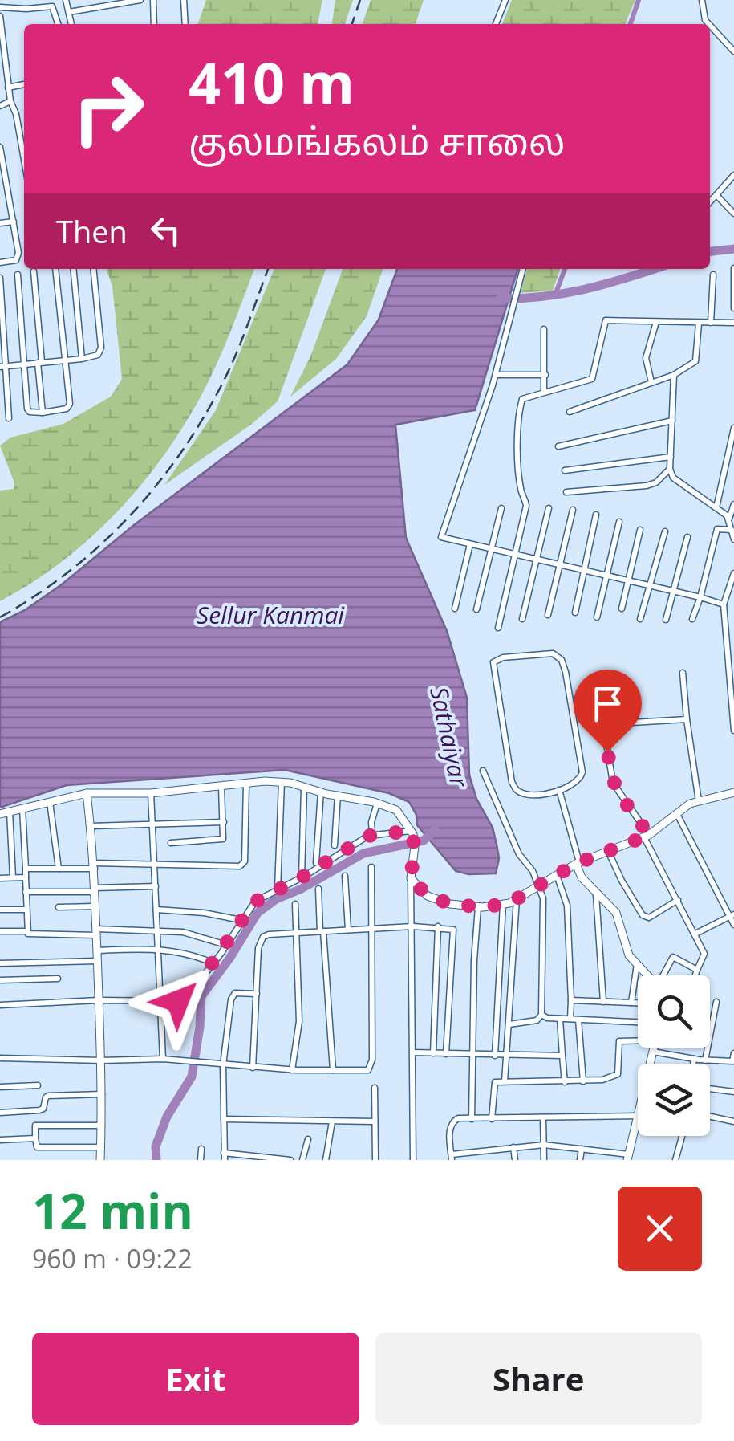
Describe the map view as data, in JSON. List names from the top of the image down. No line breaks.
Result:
{"water":["Sellur Kanmai","Sathaiyar"],"page":{"turn":["410 m","குலமங்கலம் சாலை"],"then":"Then","heading":["12 min","960 m · 09:22"],"buttons":["Exit","Share"]}}
